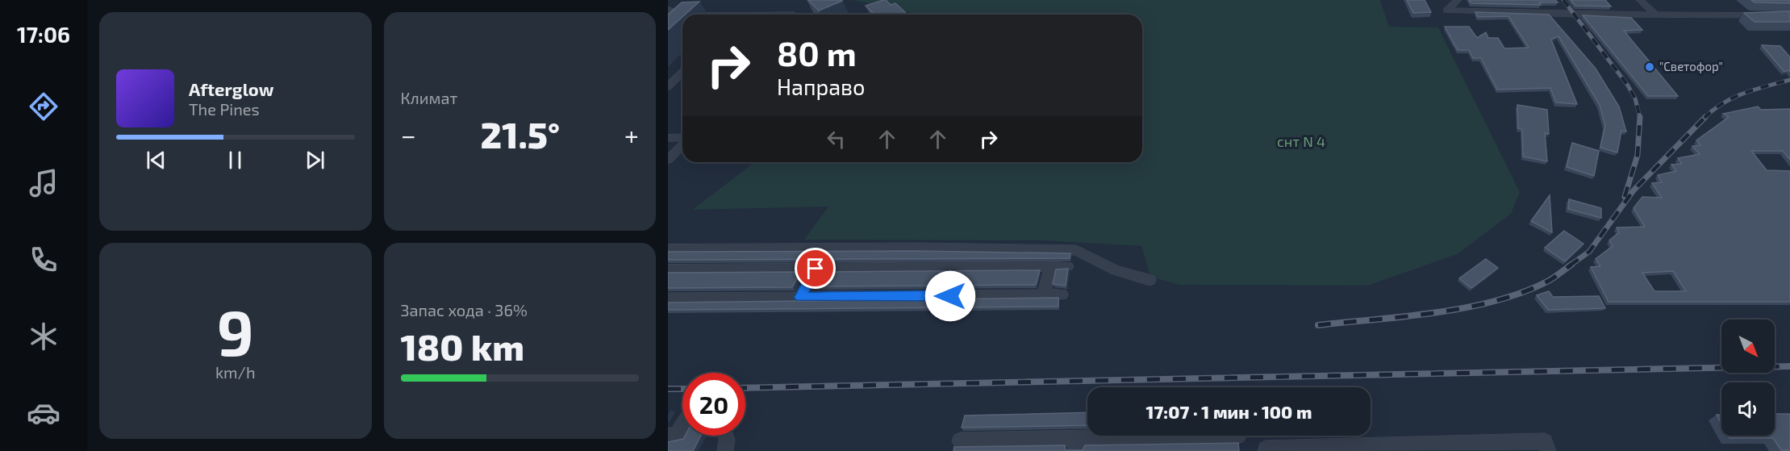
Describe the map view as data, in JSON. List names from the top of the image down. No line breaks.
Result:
{"parks":["снт N 4"],"places":["\"Светофор\""],"north":"bottom right","page":{"tabs":"17:06","tile":["Климат",["9","km/h"],["Запас хода · 36%","180 km"]],"turn":["80 m","Направо"],"song":["Afterglow","The Pines"],"heat":["−","21.5°","+"],"limit":"20","trip":"17:07 · 1 мин · 100 m"}}
